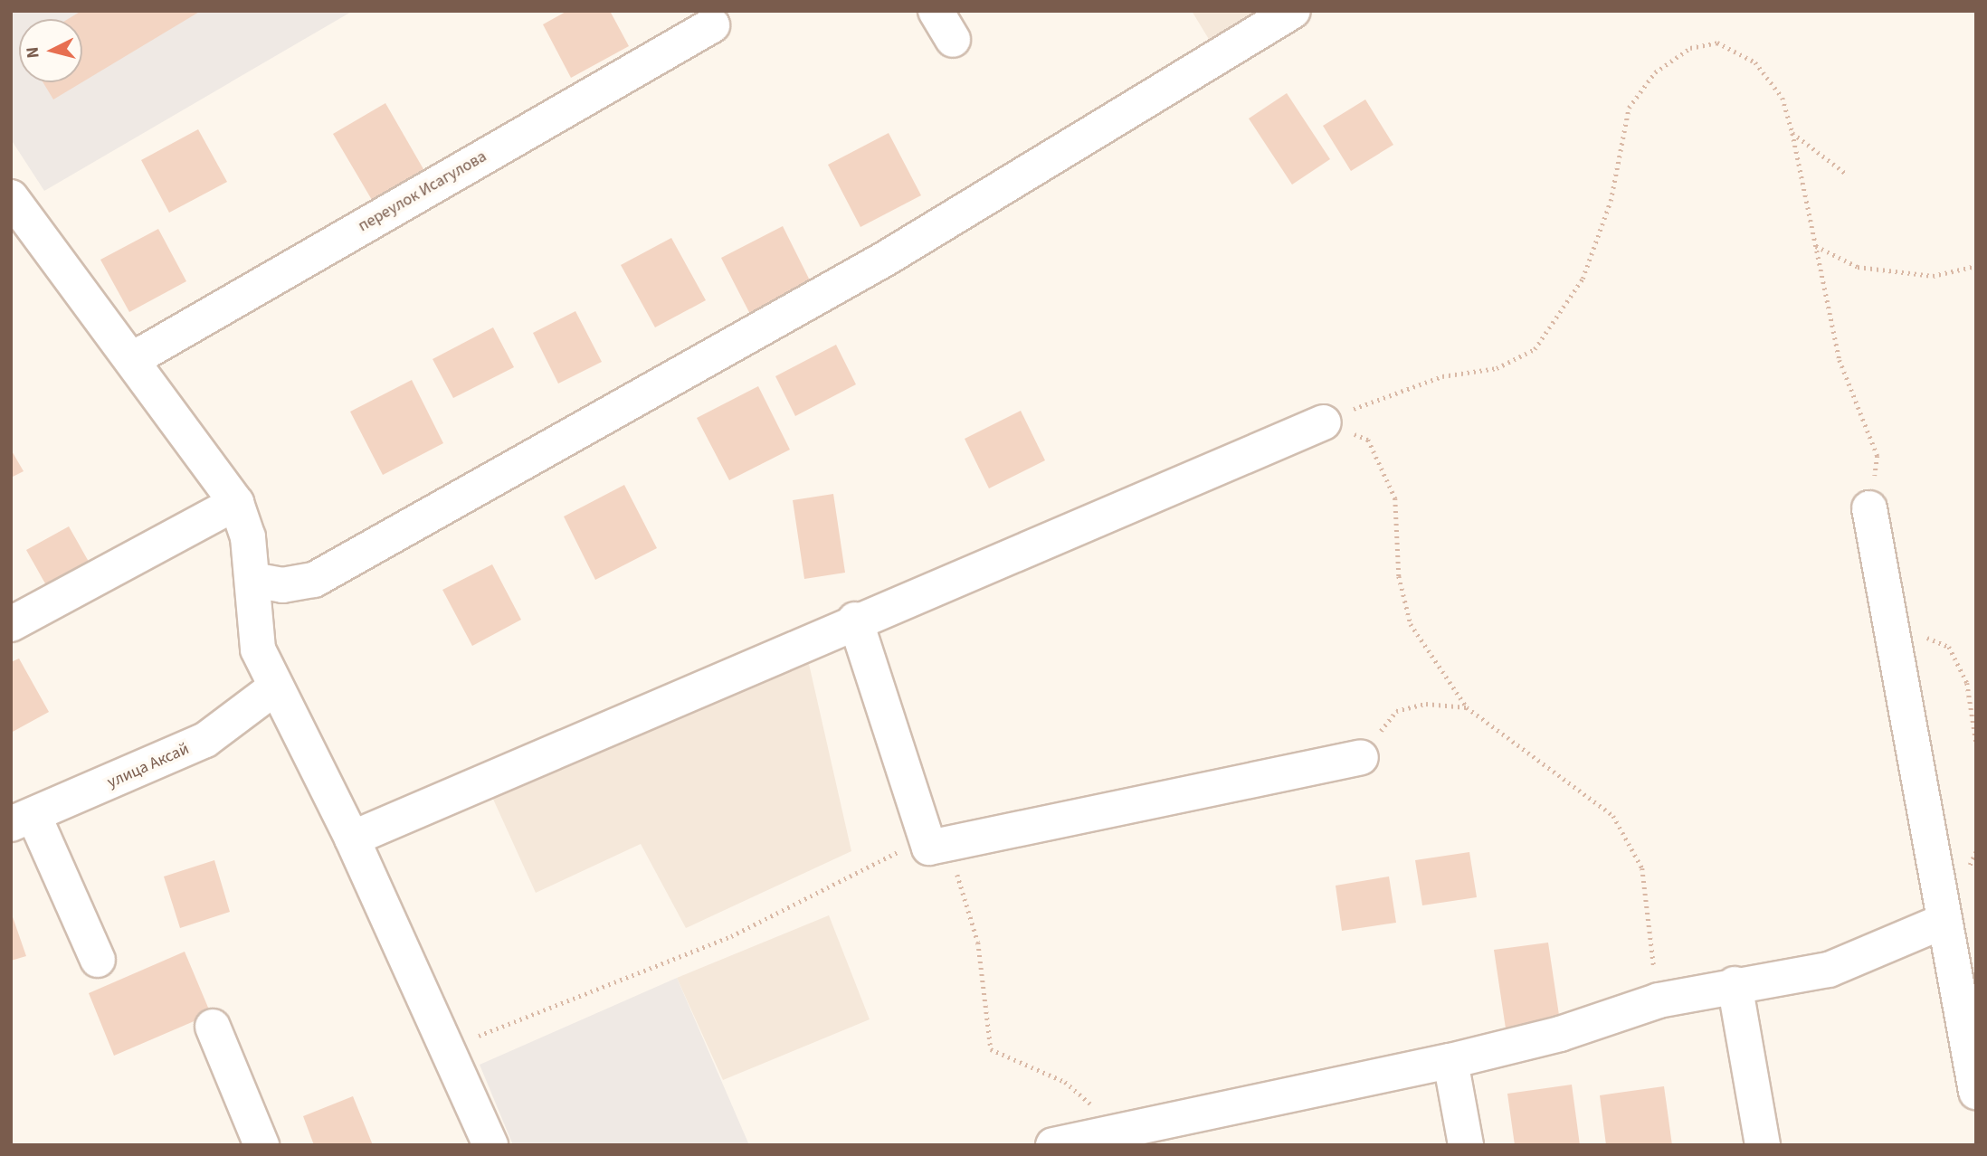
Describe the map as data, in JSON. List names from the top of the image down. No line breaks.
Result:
{"streets":{"street":["переулок Исагулова","улица Аксай"]},"north":"left"}
